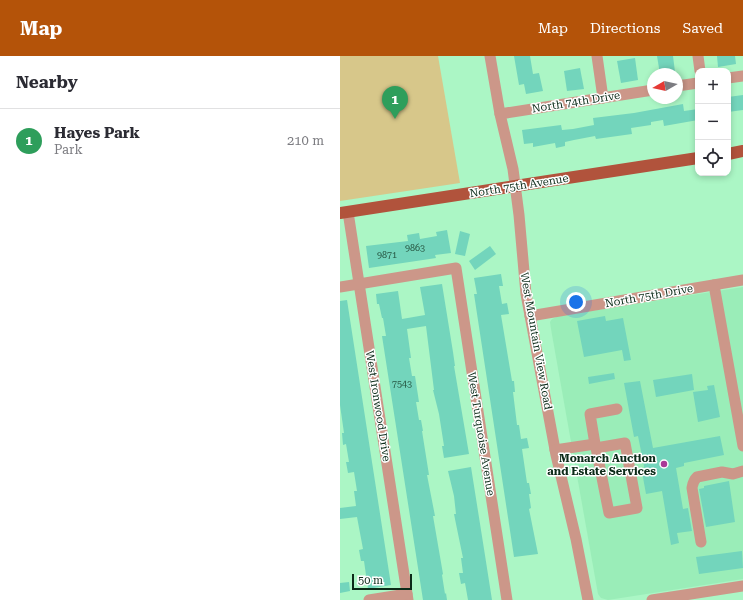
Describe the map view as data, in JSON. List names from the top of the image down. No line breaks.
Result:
{"streets":{"main road":["North 75th Avenue"],"street":["North 74th Drive","North 75th Drive","West Mountain View Road","West Ironwood Drive","West Turquoise Avenue"]},"crossings":[["North 74th Drive","West Mountain View Road"],["North 75th Avenue","West Mountain View Road"],["North 75th Avenue","West Ironwood Drive"],["North 75th Drive","West Mountain View Road"],["West Ironwood Drive","West Turquoise Avenue"]],"places":["Monarch Auction and Estate Services"],"house_numbers":["9863","9871","7543"],"scale_bar":"50 m","north":"left","page":{"header":"Map","nav":["Map","Directions","Saved"],"heading":"Nearby","map_buttons":["+","−"],"pins":"1","list":[{"mark":"1","name":"Hayes Park","note":"Park","value":"210 m"}],"scale":"50 m"}}
